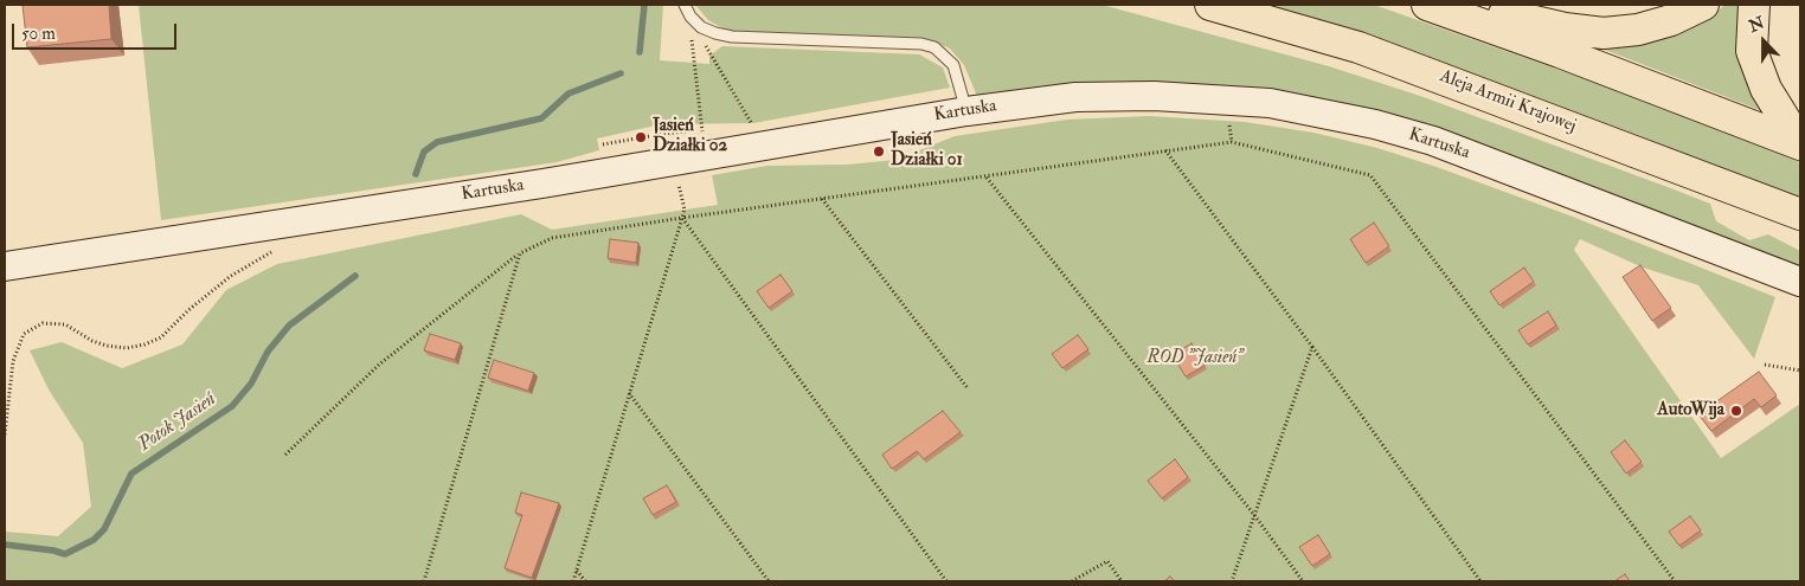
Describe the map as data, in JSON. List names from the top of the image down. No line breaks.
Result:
{"streets":{"main road":["Aleja Armii Krajowej"],"street":["Kartuska"]},"water":["Potok Jasień"],"parks":["ROD \"Jasień\""],"places":["Jasień Działki 02","Jasień Działki 01","AutoWija"],"scale_bar":"50 m","north":"top"}
